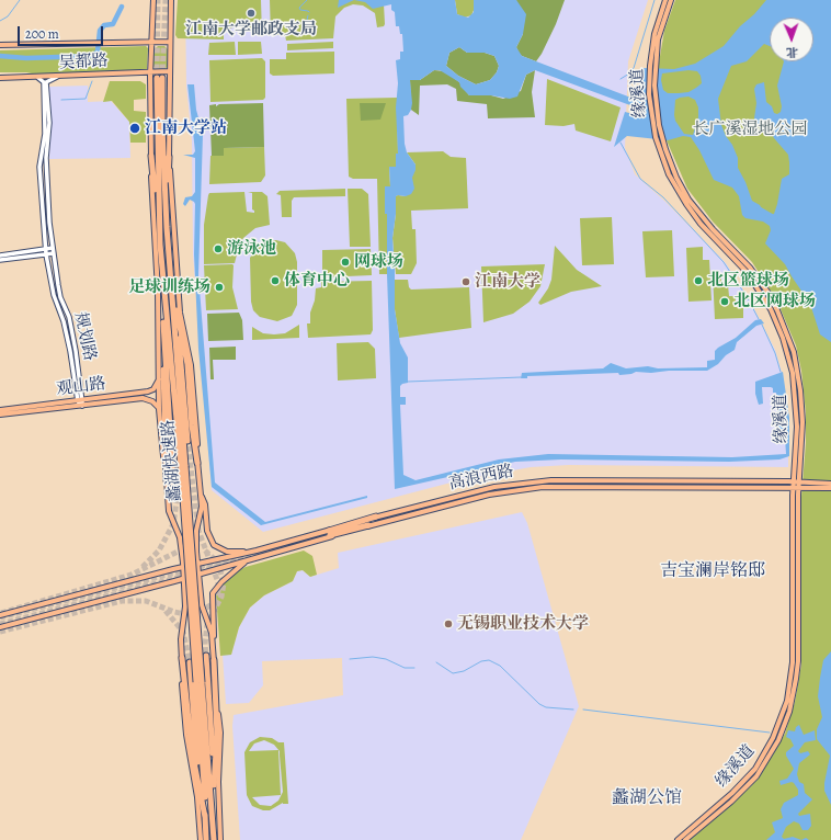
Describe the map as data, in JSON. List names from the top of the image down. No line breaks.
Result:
{"streets":{"highway":["蠡湖快速路"],"main road":["吴都路","缘溪道","观山路","高浪西路"],"street":["规划路"]},"crossings":[["吴都路","规划路"],["缘溪道","高浪西路"],["规划路","观山路"]],"districts":["吉宝澜岸铭邸","蠡湖公馆"],"parks":["长广溪湿地公园"],"places":["江南大学邮政支局","江南大学站","游泳池","网球场","体育中心","北区篮球场","江南大学","足球训练场","北区网球场","无锡职业技术大学"],"scale_bar":"200 m","north":"bottom"}
